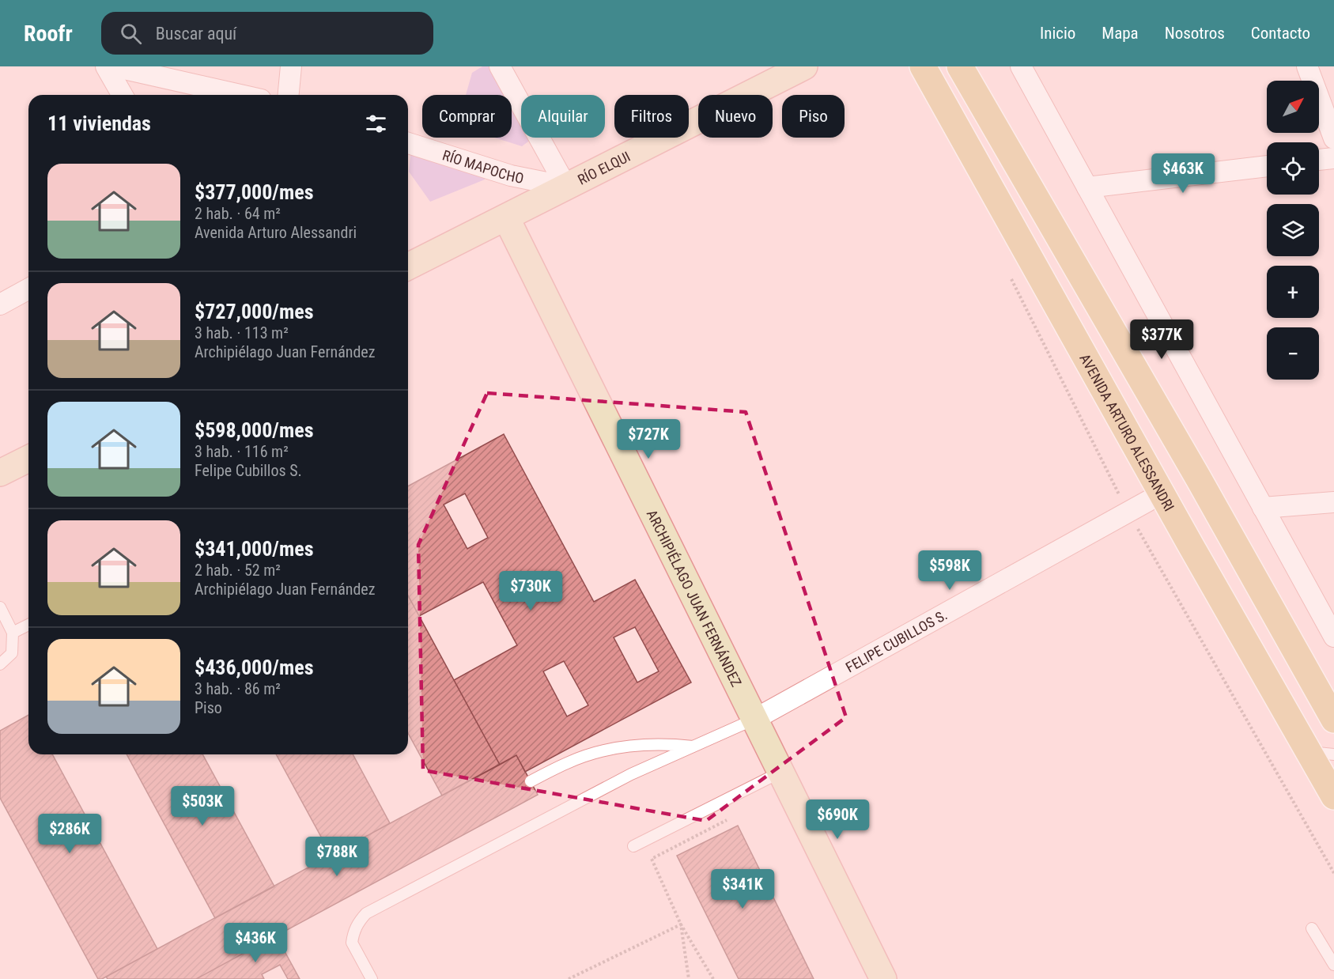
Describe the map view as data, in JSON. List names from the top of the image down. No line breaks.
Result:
{"streets":{"main road":["AVENIDA ARTURO ALESSANDRI"],"street":["RÍO MAPOCHO","RÍO ELQUI","ARCHIPIÉLAGO JUAN FERNÁNDEZ","FELIPE CUBILLOS S."]},"crossings":[["RÍO MAPOCHO","RÍO ELQUI"],["RÍO ELQUI","ARCHIPIÉLAGO JUAN FERNÁNDEZ"],["AVENIDA ARTURO ALESSANDRI","FELIPE CUBILLOS S."],["ARCHIPIÉLAGO JUAN FERNÁNDEZ","FELIPE CUBILLOS S."]],"north":"top right","page":{"header":"Roofr","search":"Buscar aquí","nav":["Inicio","Mapa","Nosotros","Contacto"],"map_buttons":["+","−"],"chip":["Comprar","Alquilar","Filtros","Nuevo","Piso"],"heading":"11 viviendas","list":[{"name":"$377,000/mes","note":"2 hab. · 64 m² · Avenida Arturo Alessandri"},{"name":"$727,000/mes","note":"3 hab. · 113 m² · Archipiélago Juan Fernández"},{"name":"$598,000/mes","note":"3 hab. · 116 m² · Felipe Cubillos S."},{"name":"$341,000/mes","note":"2 hab. · 52 m² · Archipiélago Juan Fernández"},{"name":"$436,000/mes","note":"3 hab. · 86 m² · Piso"}],"price":["$463K","$377K","$727K","$598K","$730K","$503K","$690K","$286K","$788K","$341K","$436K"]}}
